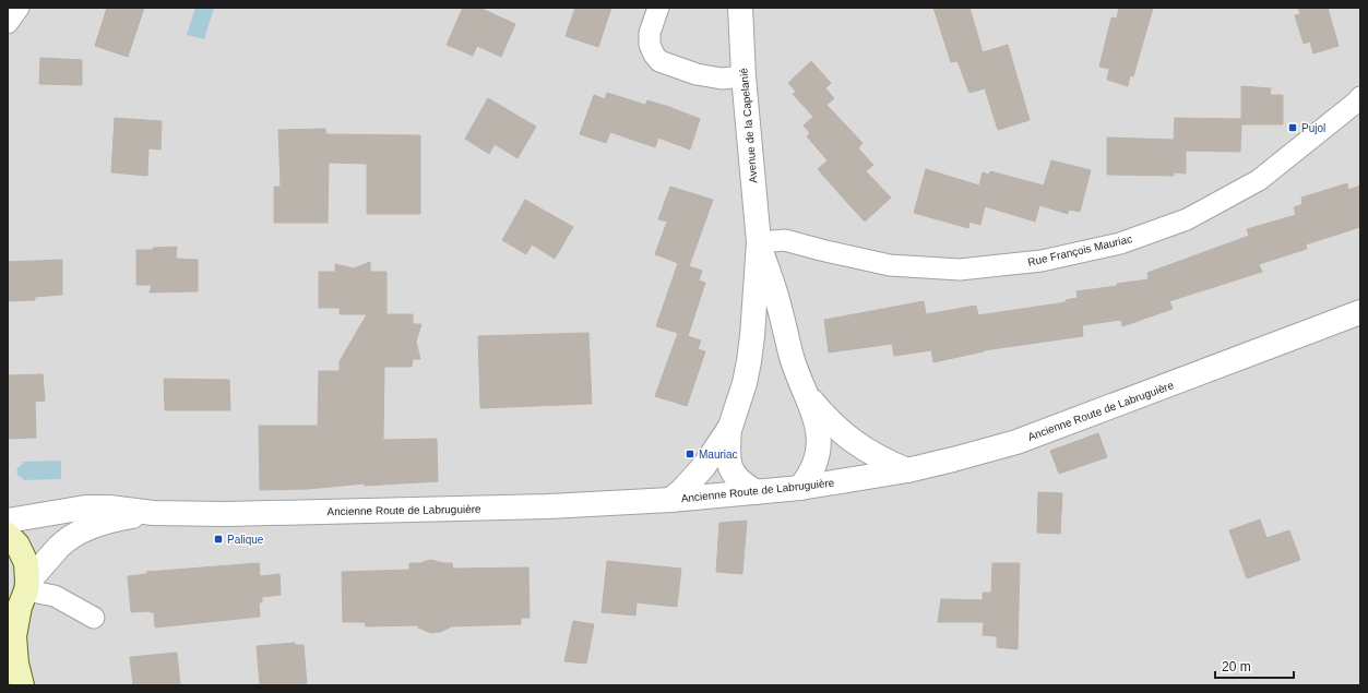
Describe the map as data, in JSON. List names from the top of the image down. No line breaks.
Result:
{"streets":{"street":["Avenue de la Capelanié","Rue François Mauriac","Ancienne Route de Labruguière"]},"crossings":[["Avenue de la Capelanié","Rue François Mauriac"]],"places":{"transit":["Pujol","Mauriac","Palique"]},"scale_bar":"20 m"}
